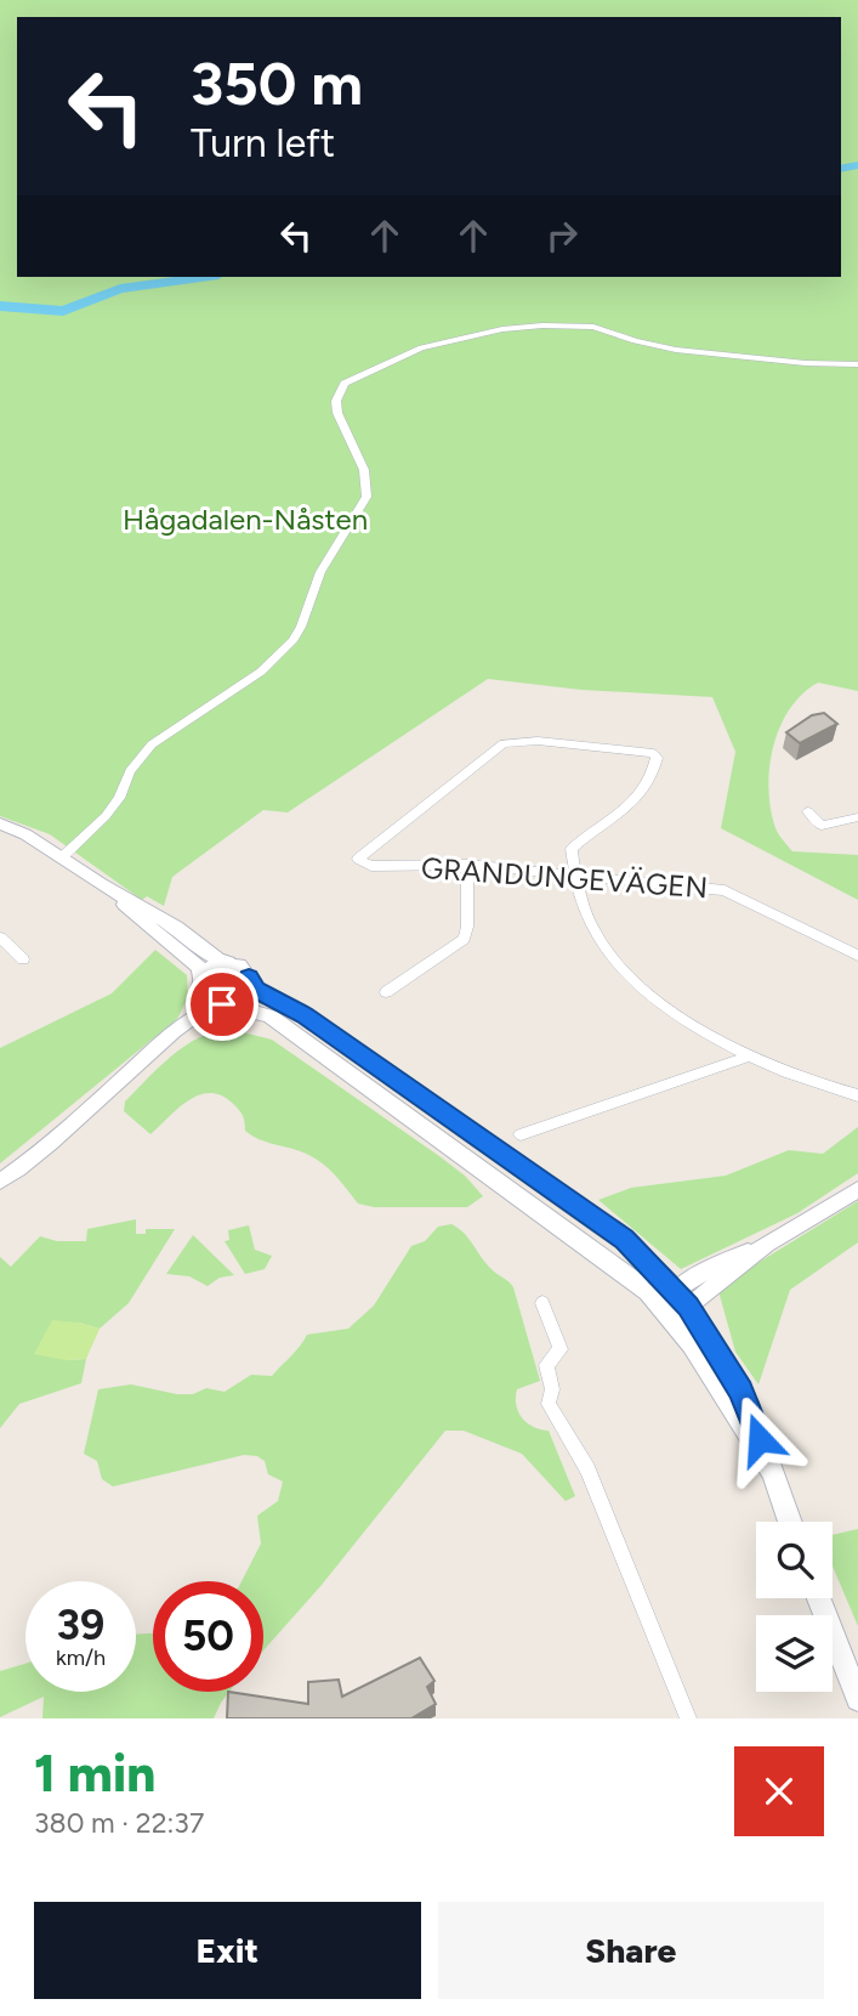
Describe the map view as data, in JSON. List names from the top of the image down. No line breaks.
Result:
{"streets":{"street":["GRANDUNGEVÄGEN"]},"parks":["Hågadalen-Nåsten"],"page":{"turn":["350 m","Turn left"],"speed":"39 km/h","limit":"50","heading":["1 min","380 m · 22:37"],"buttons":["Exit","Share"]}}
